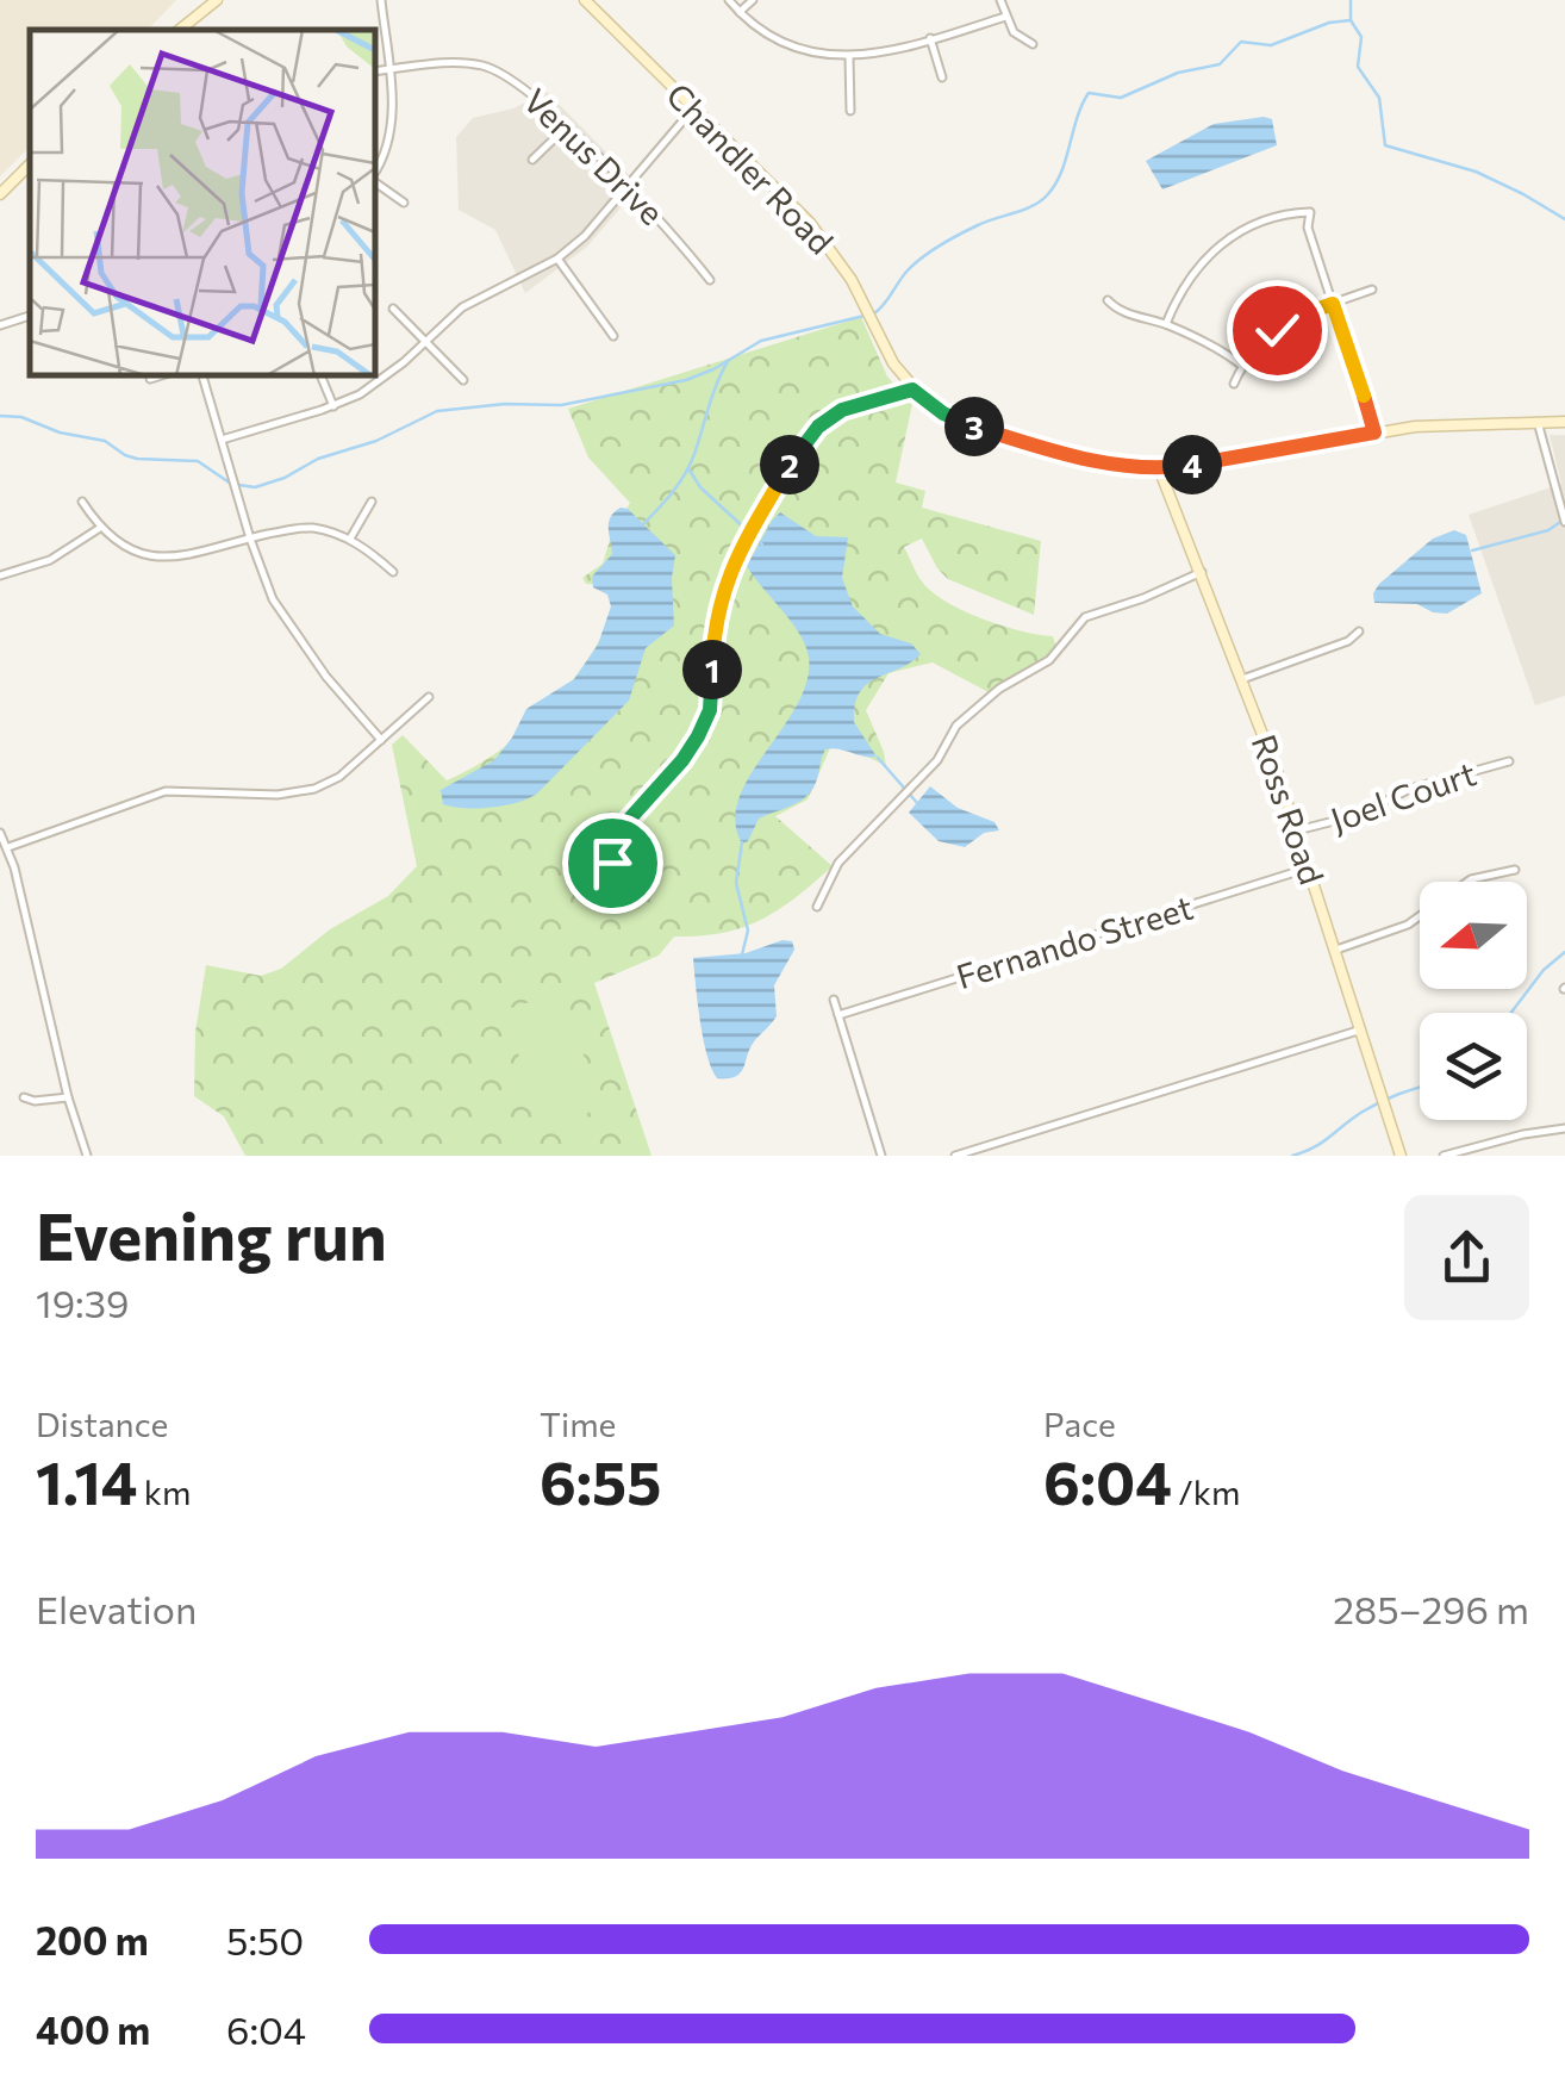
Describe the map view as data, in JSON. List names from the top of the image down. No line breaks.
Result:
{"streets":{"street":["Venus Drive","Chandler Road","Joel Court","Ross Road","Fernando Street"]},"crossings":[["Chandler Road","Ross Road"],["Joel Court","Ross Road"],["Ross Road","Fernando Street"]],"north":"left","page":{"pins":["3","2","4","1"],"heading":["Evening run","19:39"],"stats":[["Distance","1.14 km"],["Time","6:55"],["Pace","6:04 /km"]],"chart":["Elevation","285–296 m"],"list":[{"name":"200 m","note":"5:50"},{"name":"400 m","note":"6:04"}]}}
